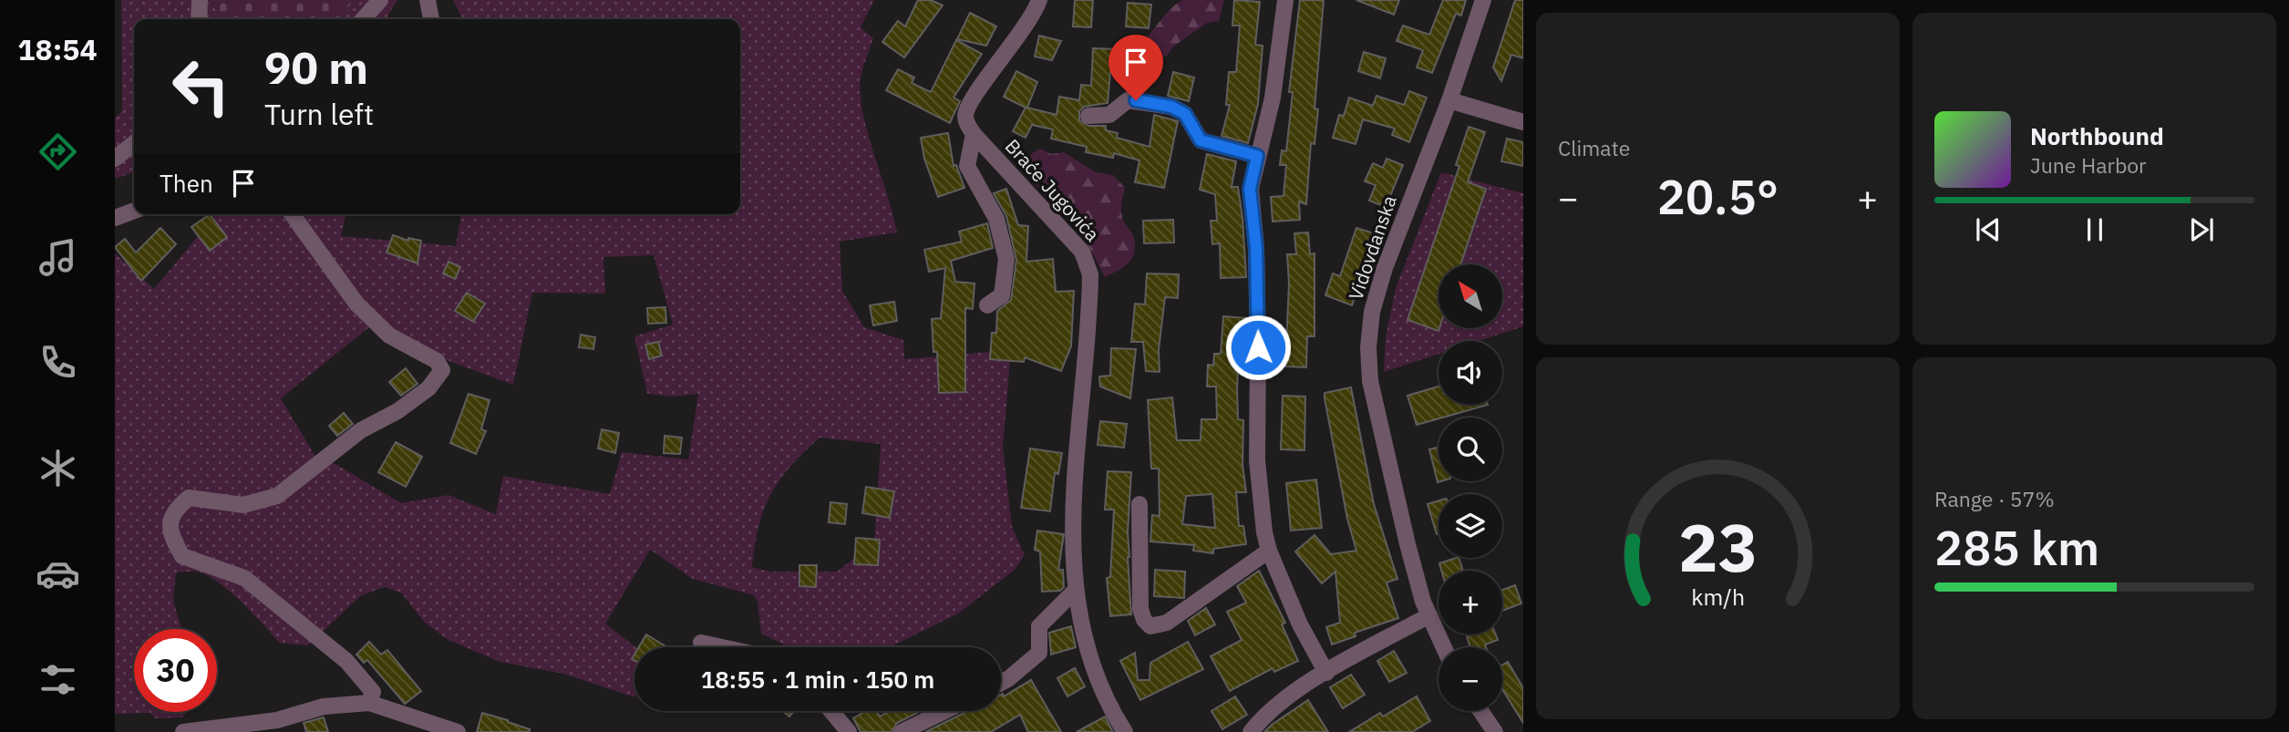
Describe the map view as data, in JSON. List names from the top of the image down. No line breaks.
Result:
{"streets":{"street":["Braće Jugovića","Vidovdanska"]},"north":"top left","page":{"tabs":"18:54","tile":["Climate",["Range · 57%","285 km"]],"turn":["90 m","Turn left"],"song":["Northbound","June Harbor"],"then":"Then","heat":["−","20.5°","+"],"map_buttons":["+","−"],"limit":"30","trip":"18:55 · 1 min · 150 m","gauge":["23","km/h"]}}
